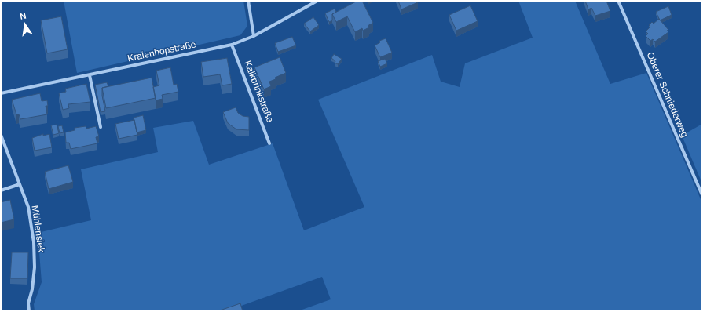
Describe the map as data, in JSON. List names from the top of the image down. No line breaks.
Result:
{"streets":{"street":["Kraienhopstraße","Kalkbrinkstraße","Oberer Schniederweg","Mühlensiek"]},"crossings":[["Kraienhopstraße","Kalkbrinkstraße"]],"north":"top"}
